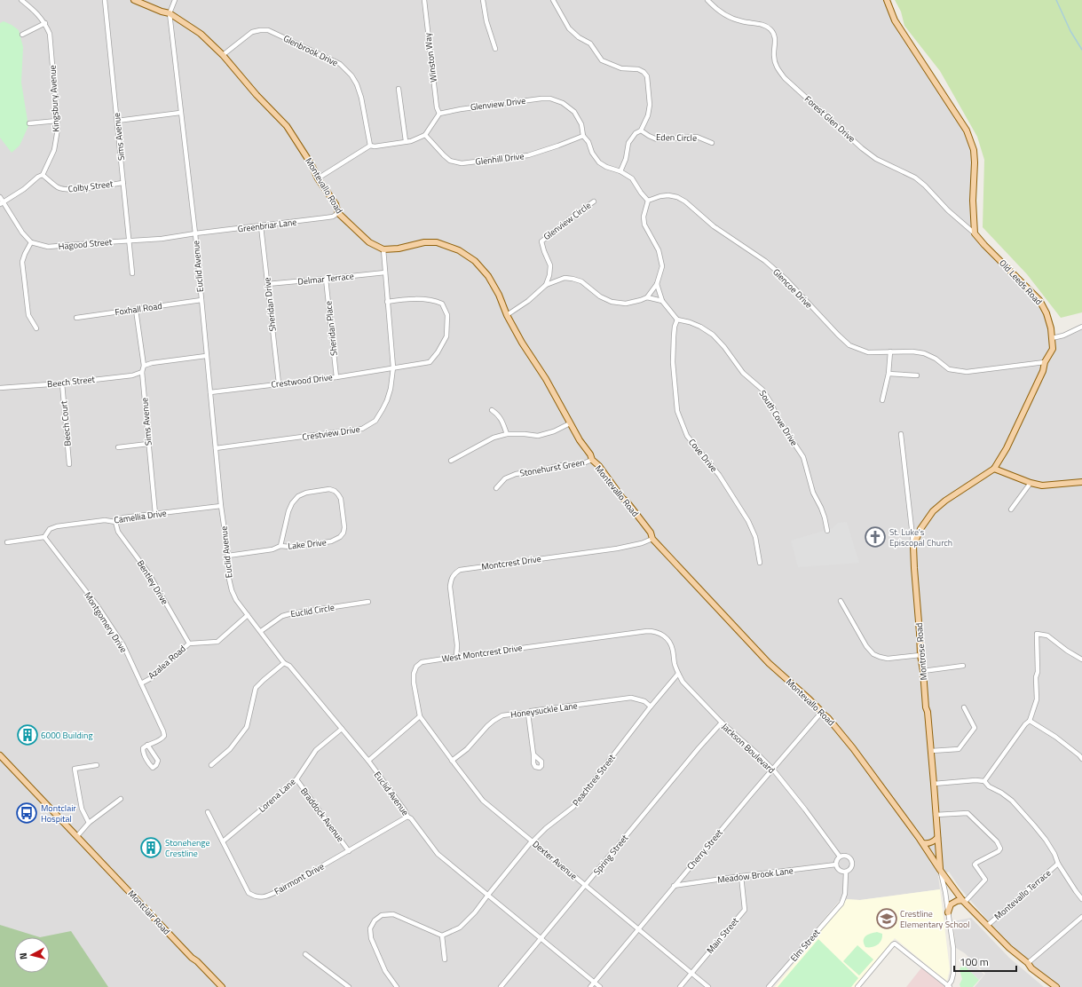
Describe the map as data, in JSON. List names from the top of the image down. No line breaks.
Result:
{"streets":{"main road":["Montevallo Road","Old Leeds Road","Montrose Road","Montclair Road"],"street":["Glenbrook Drive","Winston Way","Kingsbury Avenue","Glenview Drive","Forest Glen Drive","Sims Avenue","Eden Circle","Glenhill Drive","Colby Street","Glenview Circle","Greenbriar Lane","Hagood Street","Euclid Avenue","Delmar Terrace","Glencoe Drive","Sheridan Drive","Foxhall Road","Sheridan Place","Crestwood Drive","Beech Street","South Cove Drive","Beech Court","Crestview Drive","Cove Drive","Stonehurst Green","Camellia Drive","Lake Drive","Montcrest Drive","Bentley Drive","Euclid Circle","Montgomery Drive","West Montcrest Drive","Azalea Road","Honeysuckle Lane","Jackson Boulevard","Peachtree Street","Lorena Lane","Braddock Avenue","Cherry Street","Spring Street","Dexter Avenue","Meadow Brook Lane","Fairmont Drive","Montevallo Terrace","Main Street","Elm Street"]},"crossings":[["Glenbrook Drive","Montevallo Road"],["Winston Way","Glenview Drive"],["Kingsbury Avenue","Colby Street"],["Glenview Drive","Glenhill Drive"],["Glenview Drive","Glencoe Drive"],["Forest Glen Drive","Old Leeds Road"],["Sims Avenue","Colby Street"],["Sims Avenue","Hagood Street"],["Sims Avenue","Foxhall Road"],["Sims Avenue","Beech Street"],["Sims Avenue","Camellia Drive"],["Montevallo Road","Greenbriar Lane"],["Montevallo Road","Euclid Avenue"],["Montevallo Road","Crestview Drive"],["Montevallo Road","Stonehurst Green"],["Montevallo Road","Montcrest Drive"],["Montevallo Road","Montrose Road"],["Montevallo Road","Cherry Street"],["Montevallo Road","Montevallo Terrace"],["Greenbriar Lane","Hagood Street"],["Greenbriar Lane","Euclid Avenue"],["Greenbriar Lane","Sheridan Drive"],["Hagood Street","Euclid Avenue"],["Euclid Avenue","Foxhall Road"],["Euclid Avenue","Crestwood Drive"],["Euclid Avenue","Crestview Drive"],["Euclid Avenue","Camellia Drive"],["Euclid Avenue","Lake Drive"],["Euclid Avenue","Euclid Circle"],["Euclid Avenue","Azalea Road"],["Euclid Avenue","Peachtree Street"],["Euclid Avenue","Lorena Lane"],["Euclid Avenue","Cherry Street"],["Euclid Avenue","Spring Street"],["Euclid Avenue","Fairmont Drive"],["Delmar Terrace","Sheridan Drive"],["Delmar Terrace","Sheridan Place"],["Delmar Terrace","Crestview Drive"],["Old Leeds Road","Glencoe Drive"],["Old Leeds Road","Montrose Road"],["Sheridan Drive","Crestwood Drive"],["Sheridan Place","Crestwood Drive"],["Crestwood Drive","Crestview Drive"],["Beech Street","Beech Court"],["South Cove Drive","Cove Drive"],["Camellia Drive","Bentley Drive"],["Camellia Drive","Montgomery Drive"],["Montcrest Drive","West Montcrest Drive"],["Bentley Drive","Azalea Road"],["Montgomery Drive","Azalea Road"],["West Montcrest Drive","Jackson Boulevard"],["West Montcrest Drive","Dexter Avenue"],["Honeysuckle Lane","Peachtree Street"],["Honeysuckle Lane","Dexter Avenue"],["Jackson Boulevard","Peachtree Street"],["Jackson Boulevard","Cherry Street"],["Jackson Boulevard","Spring Street"],["Jackson Boulevard","Meadow Brook Lane"],["Jackson Boulevard","Elm Street"],["Peachtree Street","Dexter Avenue"],["Lorena Lane","Braddock Avenue"],["Lorena Lane","Fairmont Drive"],["Braddock Avenue","Fairmont Drive"],["Cherry Street","Dexter Avenue"],["Cherry Street","Meadow Brook Lane"],["Spring Street","Dexter Avenue"],["Dexter Avenue","Main Street"],["Meadow Brook Lane","Main Street"]],"places":{"church":["St. Luke's Episcopal Church"],"building":["6000 Building","Stonehenge Crestline"],"bus stop":["Montclair Hospital"],"school or university":["Crestline Elementary School"]},"scale_bar":"100 m","north":"left"}
